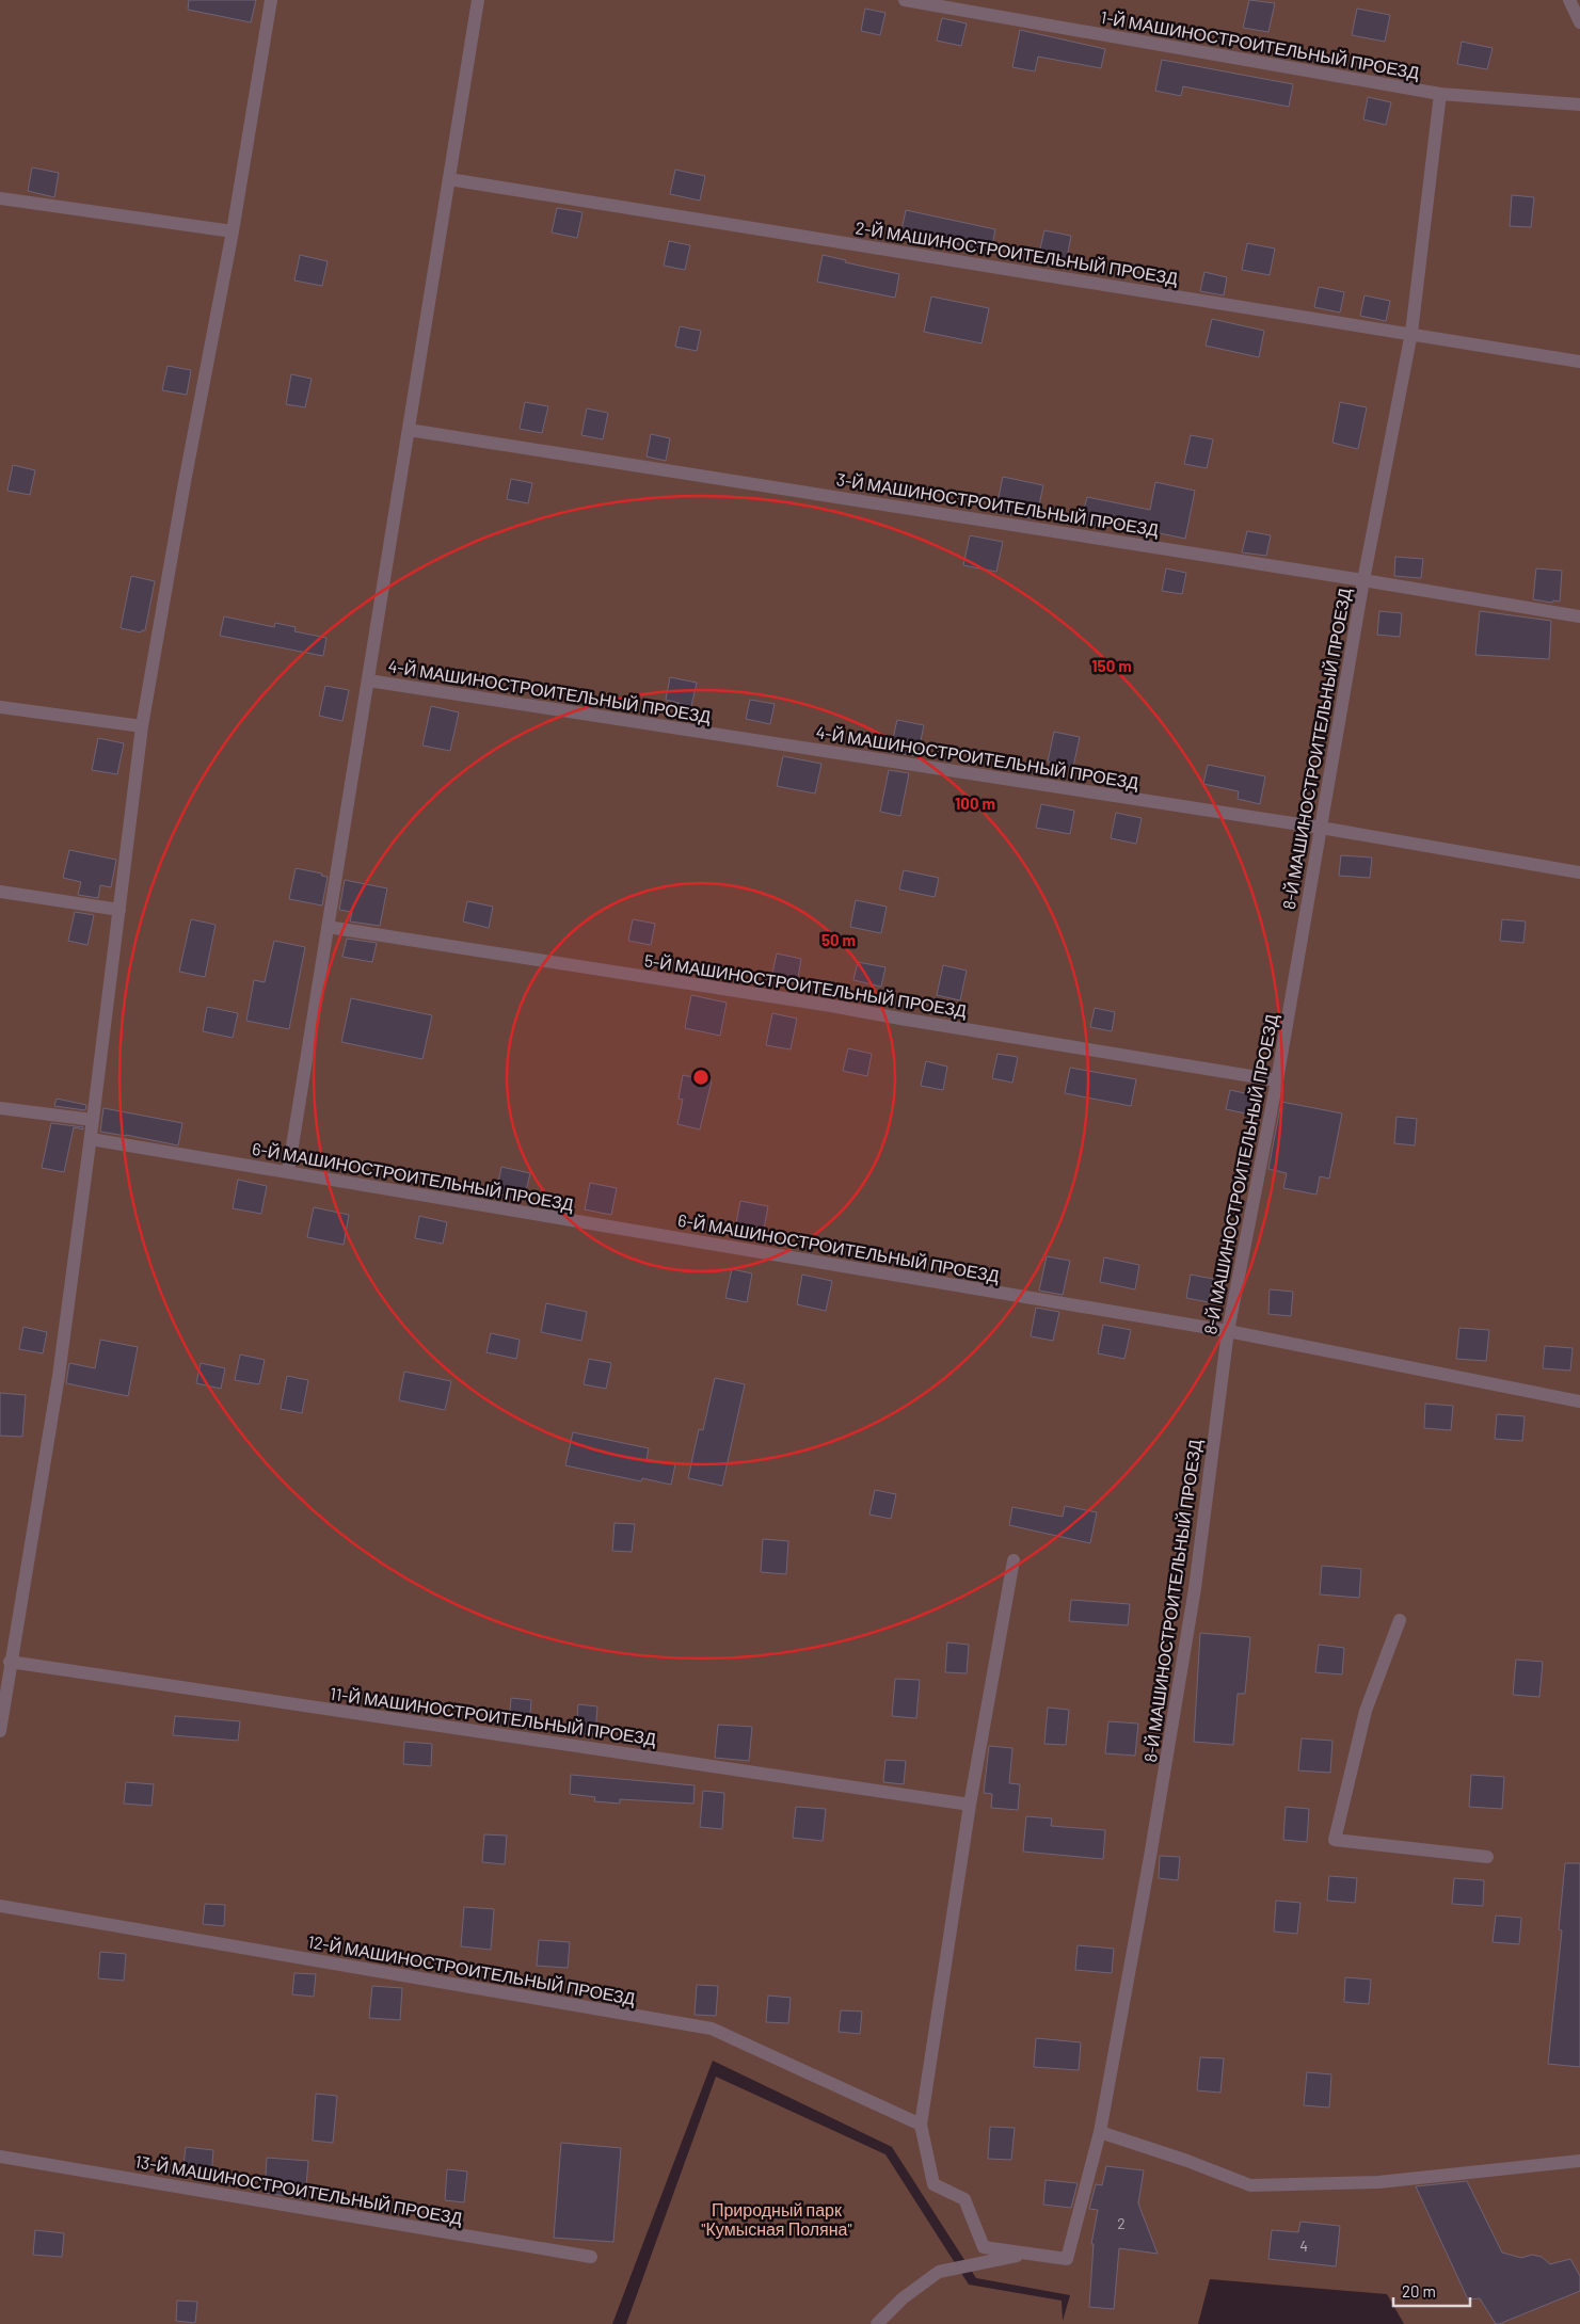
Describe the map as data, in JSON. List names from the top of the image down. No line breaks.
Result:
{"streets":{"street":["1-Й МАШИНОСТРОИТЕЛЬНЫЙ ПРОЕЗД","2-Й МАШИНОСТРОИТЕЛЬНЫЙ ПРОЕЗД","3-Й МАШИНОСТРОИТЕЛЬНЫЙ ПРОЕЗД","4-Й МАШИНОСТРОИТЕЛЬНЫЙ ПРОЕЗД","8-Й МАШИНОСТРОИТЕЛЬНЫЙ ПРОЕЗД","5-Й МАШИНОСТРОИТЕЛЬНЫЙ ПРОЕЗД","6-Й МАШИНОСТРОИТЕЛЬНЫЙ ПРОЕЗД","11-Й МАШИНОСТРОИТЕЛЬНЫЙ ПРОЕЗД","12-Й МАШИНОСТРОИТЕЛЬНЫЙ ПРОЕЗД","13-Й МАШИНОСТРОИТЕЛЬНЫЙ ПРОЕЗД"]},"crossings":[["1-Й МАШИНОСТРОИТЕЛЬНЫЙ ПРОЕЗД","8-Й МАШИНОСТРОИТЕЛЬНЫЙ ПРОЕЗД"],["2-Й МАШИНОСТРОИТЕЛЬНЫЙ ПРОЕЗД","8-Й МАШИНОСТРОИТЕЛЬНЫЙ ПРОЕЗД"],["3-Й МАШИНОСТРОИТЕЛЬНЫЙ ПРОЕЗД","8-Й МАШИНОСТРОИТЕЛЬНЫЙ ПРОЕЗД"],["4-Й МАШИНОСТРОИТЕЛЬНЫЙ ПРОЕЗД","8-Й МАШИНОСТРОИТЕЛЬНЫЙ ПРОЕЗД"],["8-Й МАШИНОСТРОИТЕЛЬНЫЙ ПРОЕЗД","5-Й МАШИНОСТРОИТЕЛЬНЫЙ ПРОЕЗД"],["8-Й МАШИНОСТРОИТЕЛЬНЫЙ ПРОЕЗД","6-Й МАШИНОСТРОИТЕЛЬНЫЙ ПРОЕЗД"]],"parks":["Природный парк \"Кумысная Поляна\""],"house_numbers":["2","4"],"scale_bar":"20 m","rings":["150 m","100 m","50 m"]}
